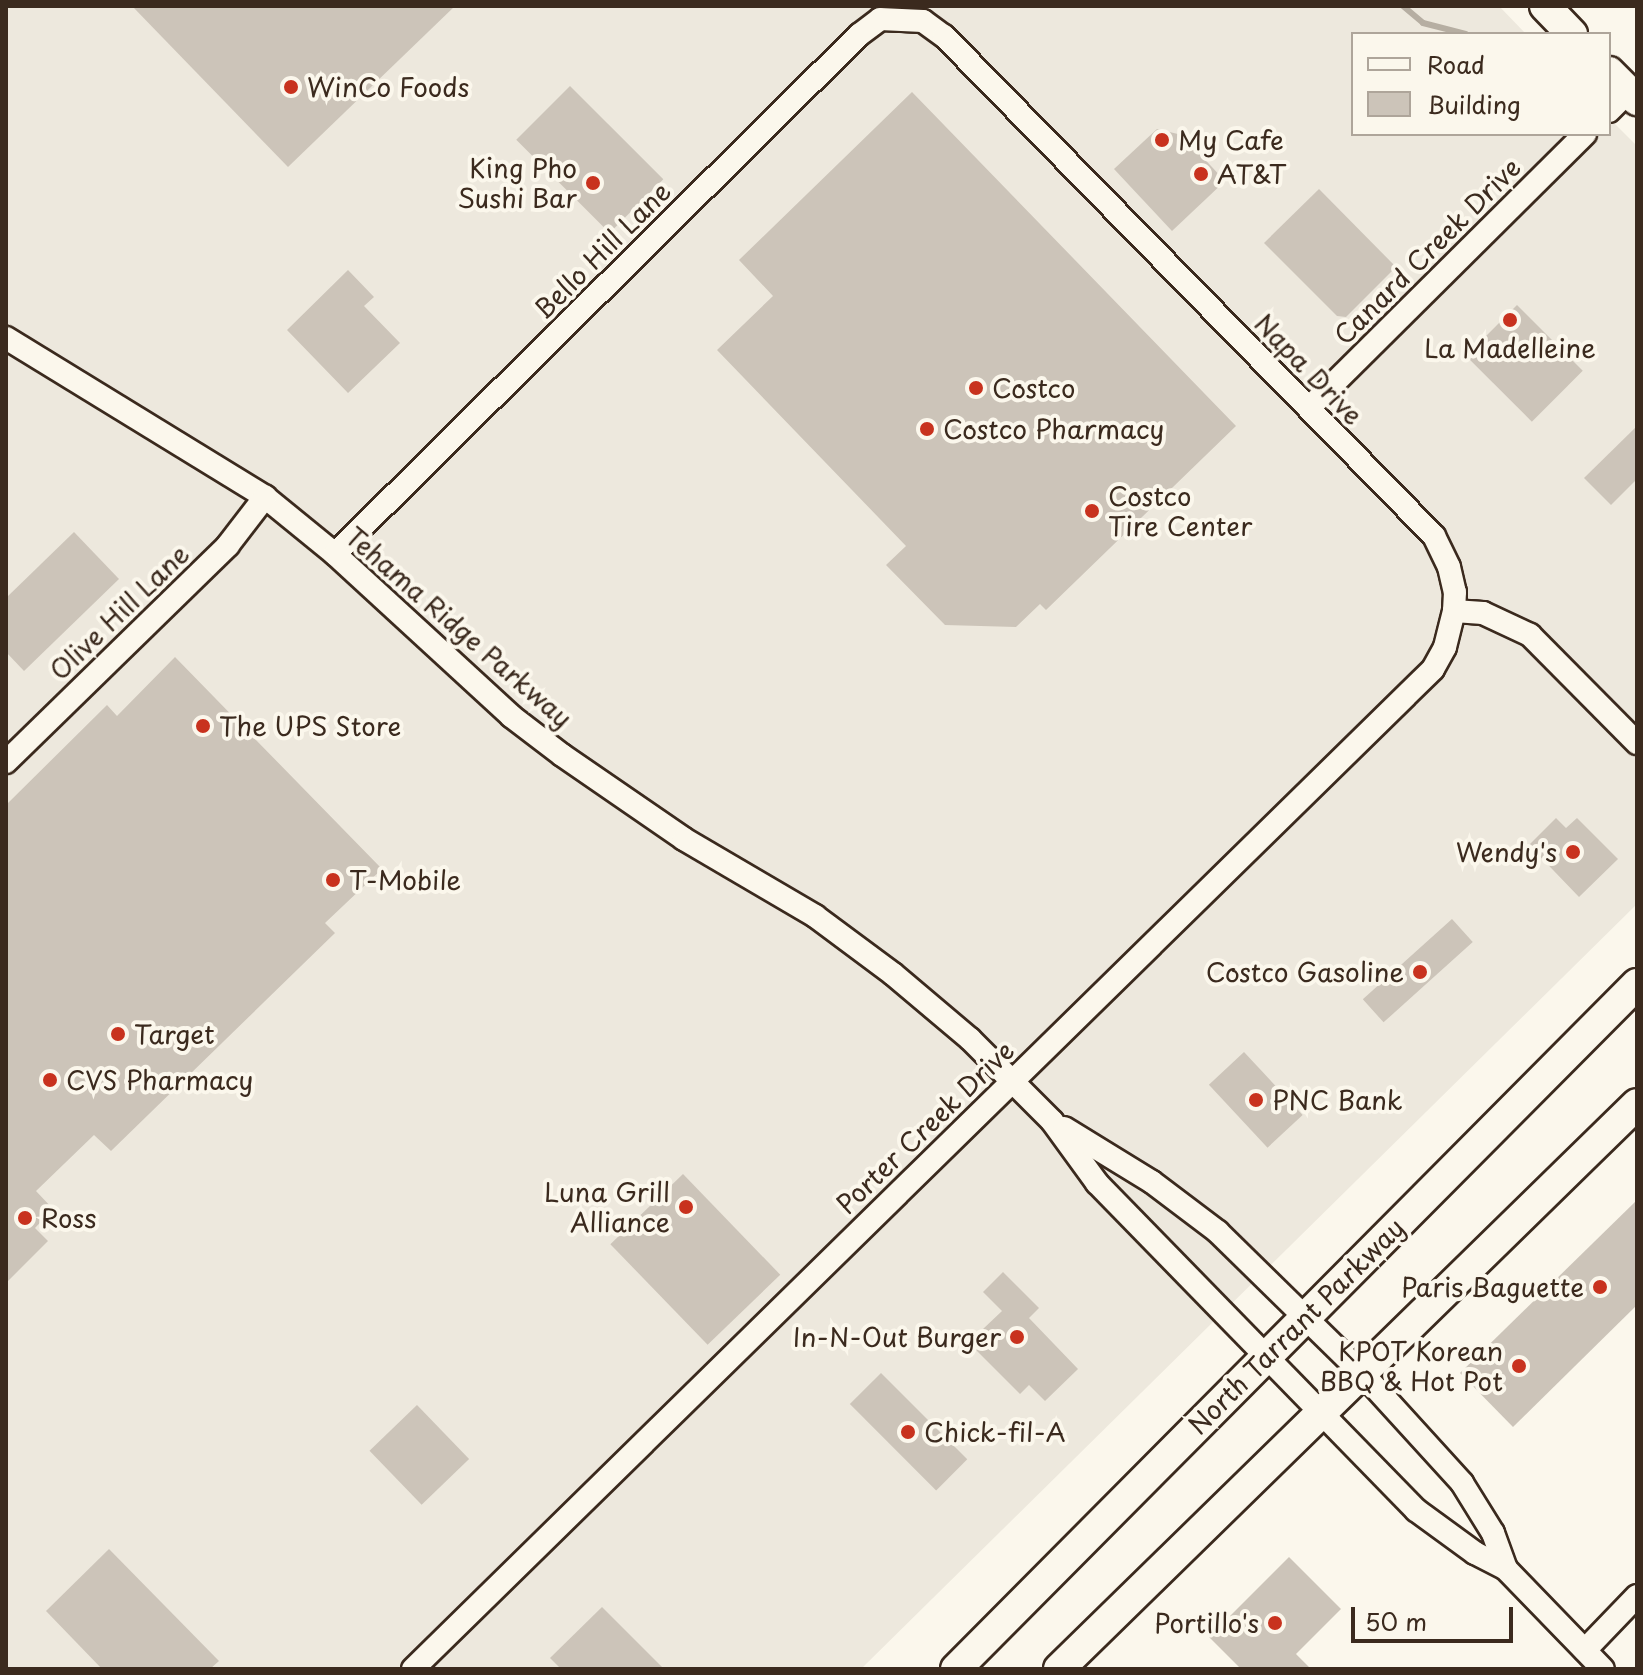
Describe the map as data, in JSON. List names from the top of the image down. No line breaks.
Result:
{"streets":{"main road":["North Tarrant Parkway"],"street":["Bello Hill Lane","Canard Creek Drive","Napa Drive","Olive Hill Lane","Tehama Ridge Parkway","Porter Creek Drive"]},"crossings":[["Bello Hill Lane","Napa Drive"],["Bello Hill Lane","Tehama Ridge Parkway"],["Canard Creek Drive","Napa Drive"],["Napa Drive","Porter Creek Drive"],["Olive Hill Lane","Tehama Ridge Parkway"],["Tehama Ridge Parkway","Porter Creek Drive"],["Tehama Ridge Parkway","North Tarrant Parkway"]],"places":["WinCo Foods","My Cafe","AT&T","King Pho Sushi Bar","La Madelleine","Costco","Costco Pharmacy","Costco Tire Center","The UPS Store","Wendy's","T-Mobile","Costco Gasoline","Target","CVS Pharmacy","PNC Bank","Luna Grill Alliance","Ross","Paris Baguette","In-N-Out Burger","KPOT Korean BBQ & Hot Pot","Chick-fil-A","Portillo's"],"legend":["Road","Building"],"scale_bar":"50 m"}
